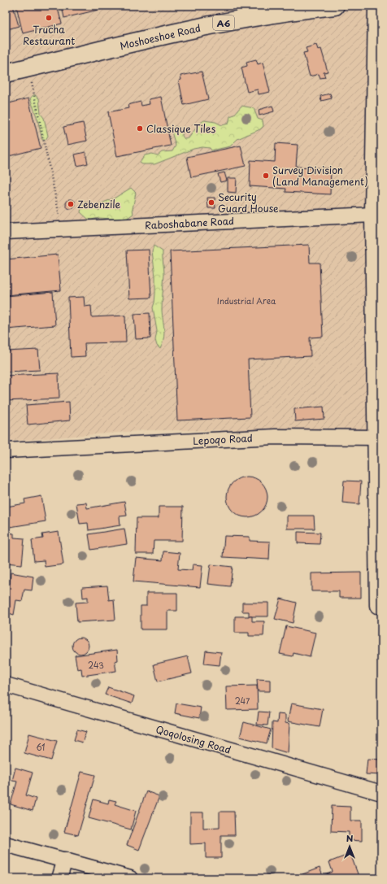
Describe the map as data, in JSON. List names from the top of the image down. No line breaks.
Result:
{"streets":{"main road":["A6","Moshoeshoe Road"],"street":["Raboshabane Road","Lepoqo Road","Qoqolosing Road"]},"places":["Trucha Restaurant","Classique Tiles","Survey Division (Land Management)","Security Guard House","Zebenzile"],"house_numbers":["Industrial Area","243","247","61"],"north":"top"}
